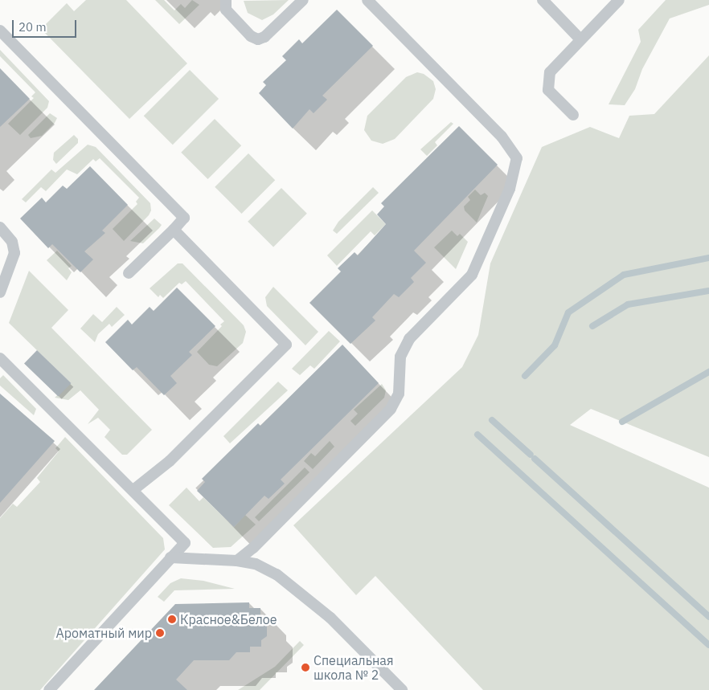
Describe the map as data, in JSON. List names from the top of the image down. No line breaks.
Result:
{"places":["Красное&Белое","Ароматный мир","Специальная школа № 2"],"scale_bar":"20 m"}
